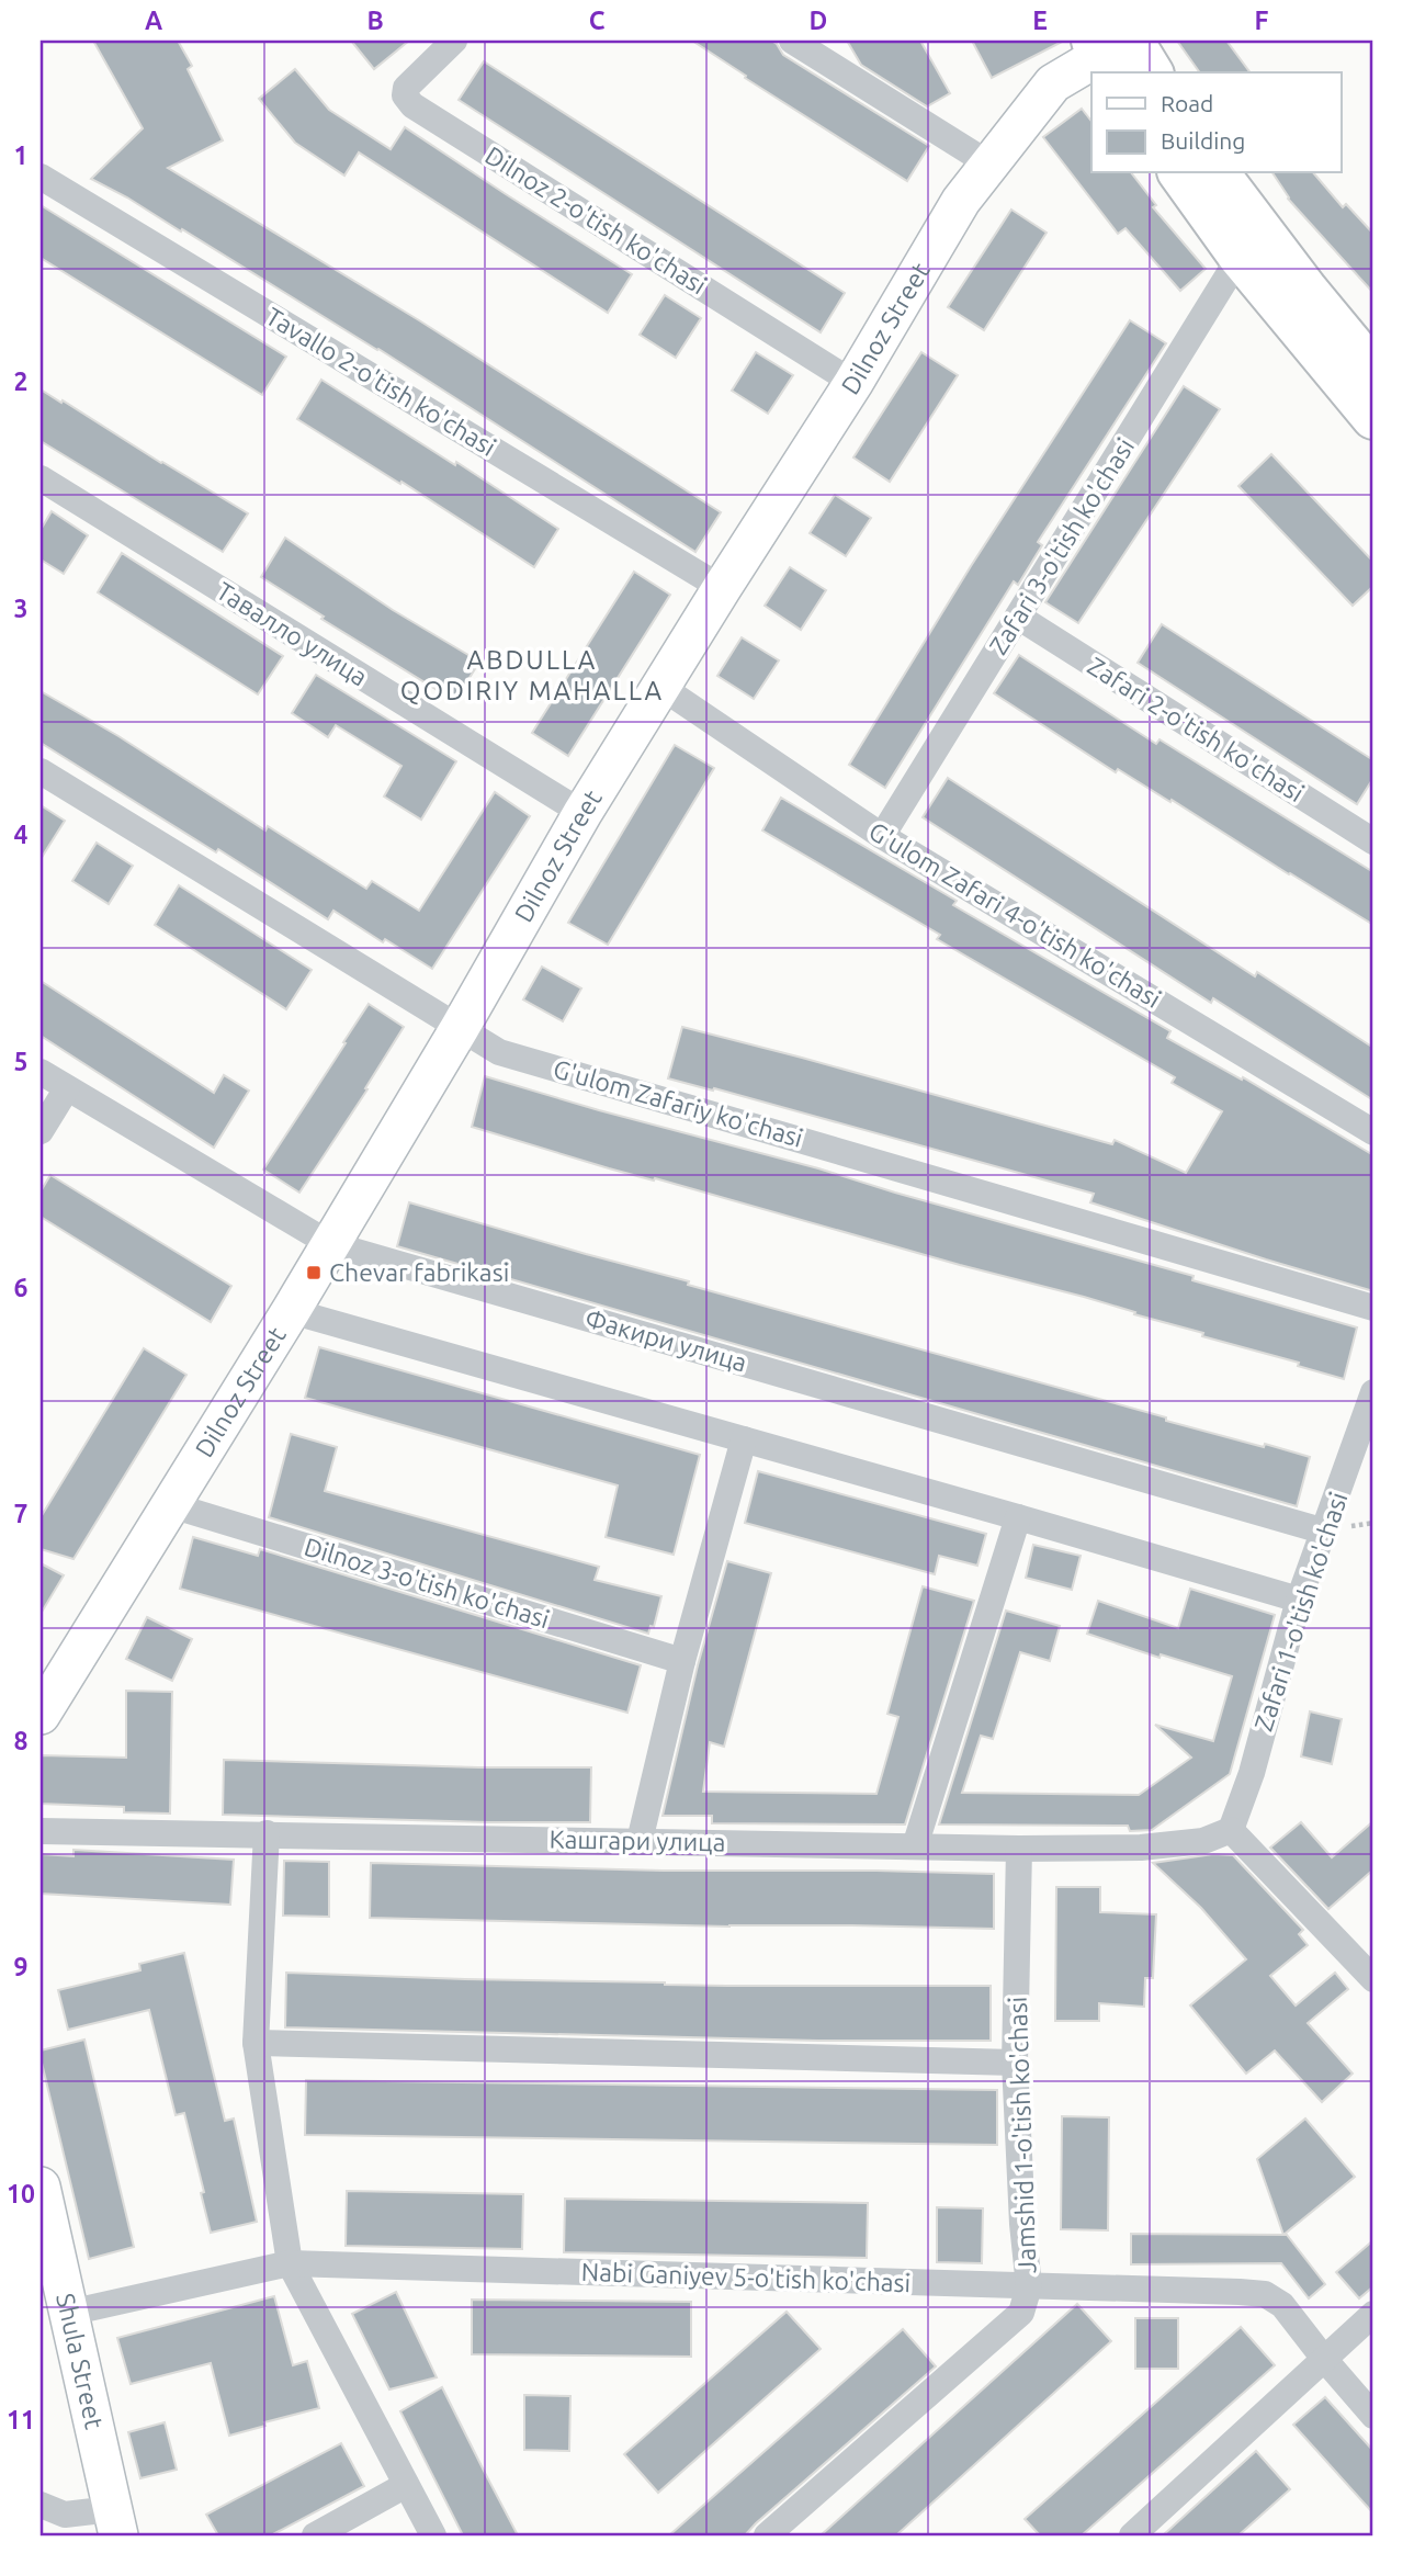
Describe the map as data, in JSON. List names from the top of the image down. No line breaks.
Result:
{"streets":{"street":["Dilnoz 2-o'tish ko'chasi","Dilnoz Street","Tavallo 2-o'tish ko'chasi","Zafari 3-o'tish ko'chasi","Тавалло улица","Zafari 2-o'tish ko'chasi","G'ulom Zafari 4-o'tish ko'chasi","G'ulom Zafariy ko'chasi","Факири улица","Dilnoz 3-o'tish ko'chasi","Zafari 1-o'tish ko'chasi","Кашгари улица","Jamshid 1-o'tish ko'chasi","Nabi Ganiyev 5-o'tish ko'chasi","Shula Street"]},"crossings":[["Dilnoz 2-o'tish ko'chasi","Dilnoz Street"],["Dilnoz Street","Tavallo 2-o'tish ko'chasi"],["Dilnoz Street","Тавалло улица"],["Dilnoz Street","G'ulom Zafari 4-o'tish ko'chasi"],["Dilnoz Street","G'ulom Zafariy ko'chasi"],["Dilnoz Street","Факири улица"],["Dilnoz Street","Dilnoz 3-o'tish ko'chasi"],["Zafari 3-o'tish ko'chasi","Zafari 2-o'tish ko'chasi"],["Zafari 3-o'tish ko'chasi","G'ulom Zafari 4-o'tish ko'chasi"],["Факири улица","Zafari 1-o'tish ko'chasi"],["Zafari 1-o'tish ko'chasi","Кашгари улица"],["Кашгари улица","Jamshid 1-o'tish ko'chasi"],["Jamshid 1-o'tish ko'chasi","Nabi Ganiyev 5-o'tish ko'chasi"],["Nabi Ganiyev 5-o'tish ko'chasi","Shula Street"]],"districts":["ABDULLA QODIRIY MAHALLA"],"places":{"transit":["Chevar fabrikasi"]},"legend":["Road","Building"],"grid":{"columns":["A","B","C","D","E","F"],"rows":["1","2","3","4","5","6","7","8","9","10","11"]}}
